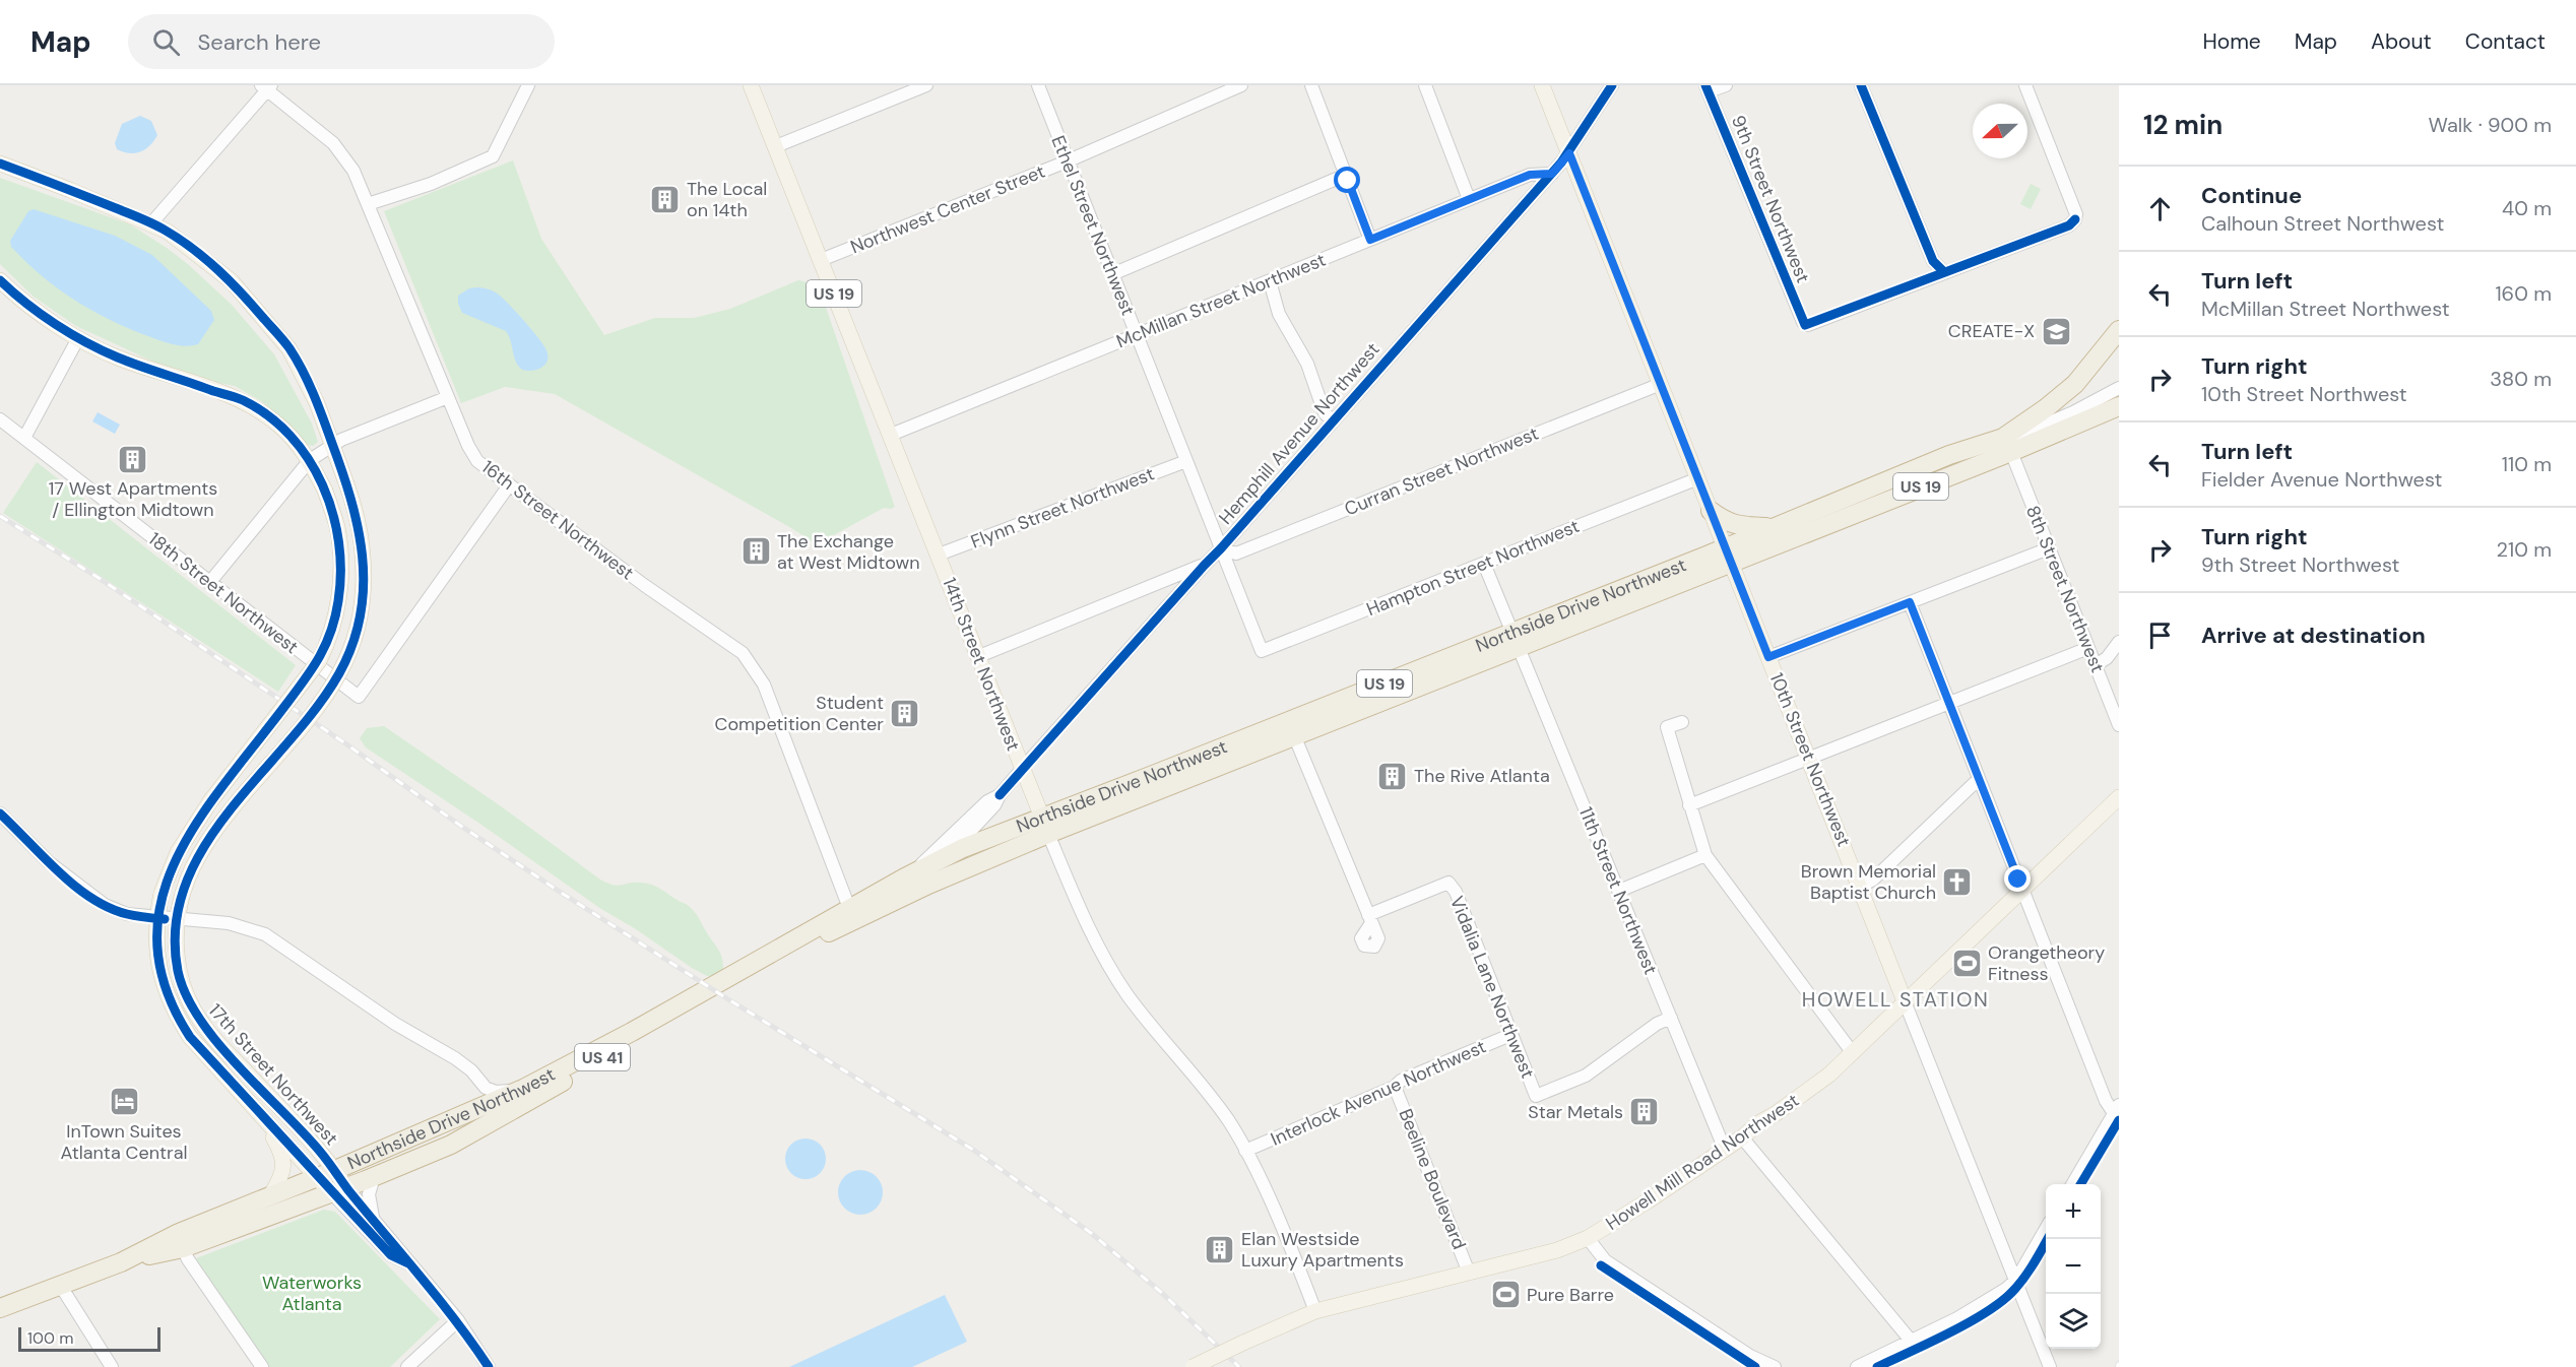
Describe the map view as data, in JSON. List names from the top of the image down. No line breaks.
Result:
{"streets":{"highway":["US 19","Northside Drive Northwest","US 41"],"main road":["14th Street Northwest","10th Street Northwest","17th Street Northwest","Howell Mill Road Northwest"],"street":["9th Street Northwest","Northwest Center Street","Ethel Street Northwest","McMillan Street Northwest","Hemphill Avenue Northwest","Curran Street Northwest","Flynn Street Northwest","16th Street Northwest","Hampton Street Northwest","8th Street Northwest","18th Street Northwest","11th Street Northwest","Vidalia Lane Northwest","Interlock Avenue Northwest","Beeline Boulevard"]},"crossings":[["Northwest Center Street","Ethel Street Northwest"],["Northwest Center Street","14th Street Northwest"],["Ethel Street Northwest","McMillan Street Northwest"],["Ethel Street Northwest","Hemphill Avenue Northwest"],["Ethel Street Northwest","Curran Street Northwest"],["Ethel Street Northwest","Flynn Street Northwest"],["Ethel Street Northwest","Hampton Street Northwest"],["McMillan Street Northwest","Hemphill Avenue Northwest"],["McMillan Street Northwest","14th Street Northwest"],["Hemphill Avenue Northwest","Curran Street Northwest"],["Hemphill Avenue Northwest","Northside Drive Northwest"],["Hemphill Avenue Northwest","14th Street Northwest"],["Hemphill Avenue Northwest","10th Street Northwest"],["Curran Street Northwest","10th Street Northwest"],["Flynn Street Northwest","14th Street Northwest"],["16th Street Northwest","18th Street Northwest"],["16th Street Northwest","Northside Drive Northwest"],["Hampton Street Northwest","10th Street Northwest"],["Hampton Street Northwest","11th Street Northwest"],["8th Street Northwest","Northside Drive Northwest"],["Northside Drive Northwest","14th Street Northwest"],["Northside Drive Northwest","10th Street Northwest"],["Northside Drive Northwest","11th Street Northwest"],["Northside Drive Northwest","Vidalia Lane Northwest"],["Northside Drive Northwest","17th Street Northwest"],["14th Street Northwest","Interlock Avenue Northwest"],["14th Street Northwest","Howell Mill Road Northwest"],["10th Street Northwest","Howell Mill Road Northwest"],["11th Street Northwest","Vidalia Lane Northwest"],["11th Street Northwest","Howell Mill Road Northwest"],["Vidalia Lane Northwest","Interlock Avenue Northwest"],["Interlock Avenue Northwest","Beeline Boulevard"],["Howell Mill Road Northwest","Beeline Boulevard"]],"districts":["HOWELL STATION"],"parks":["Waterworks Atlanta"],"places":{"building":["The Local on 14th","17 West Apartments / Ellington Midtown","The Exchange at West Midtown","Student Competition Center","The Rive Atlanta","Star Metals","Elan Westside Luxury Apartments"],"school or university":["CREATE-X"],"church":["Brown Memorial Baptist Church"],"sports":["Orangetheory Fitness","Pure Barre"],"hotel":["InTown Suites Atlanta Central"]},"scale_bar":"100 m","north":"left","page":{"header":"Map","search":"Search here","nav":["Home","Map","About","Contact"],"heading":["12 min","Walk · 900 m"],"list":[["Continue","Calhoun Street Northwest","40 m"],["Turn left","McMillan Street Northwest","160 m"],["Turn right","10th Street Northwest","380 m"],["Turn left","Fielder Avenue Northwest","110 m"],["Turn right","9th Street Northwest","210 m"],"Arrive at destination"],"map_buttons":["+","−"],"scale":"100 m"}}
